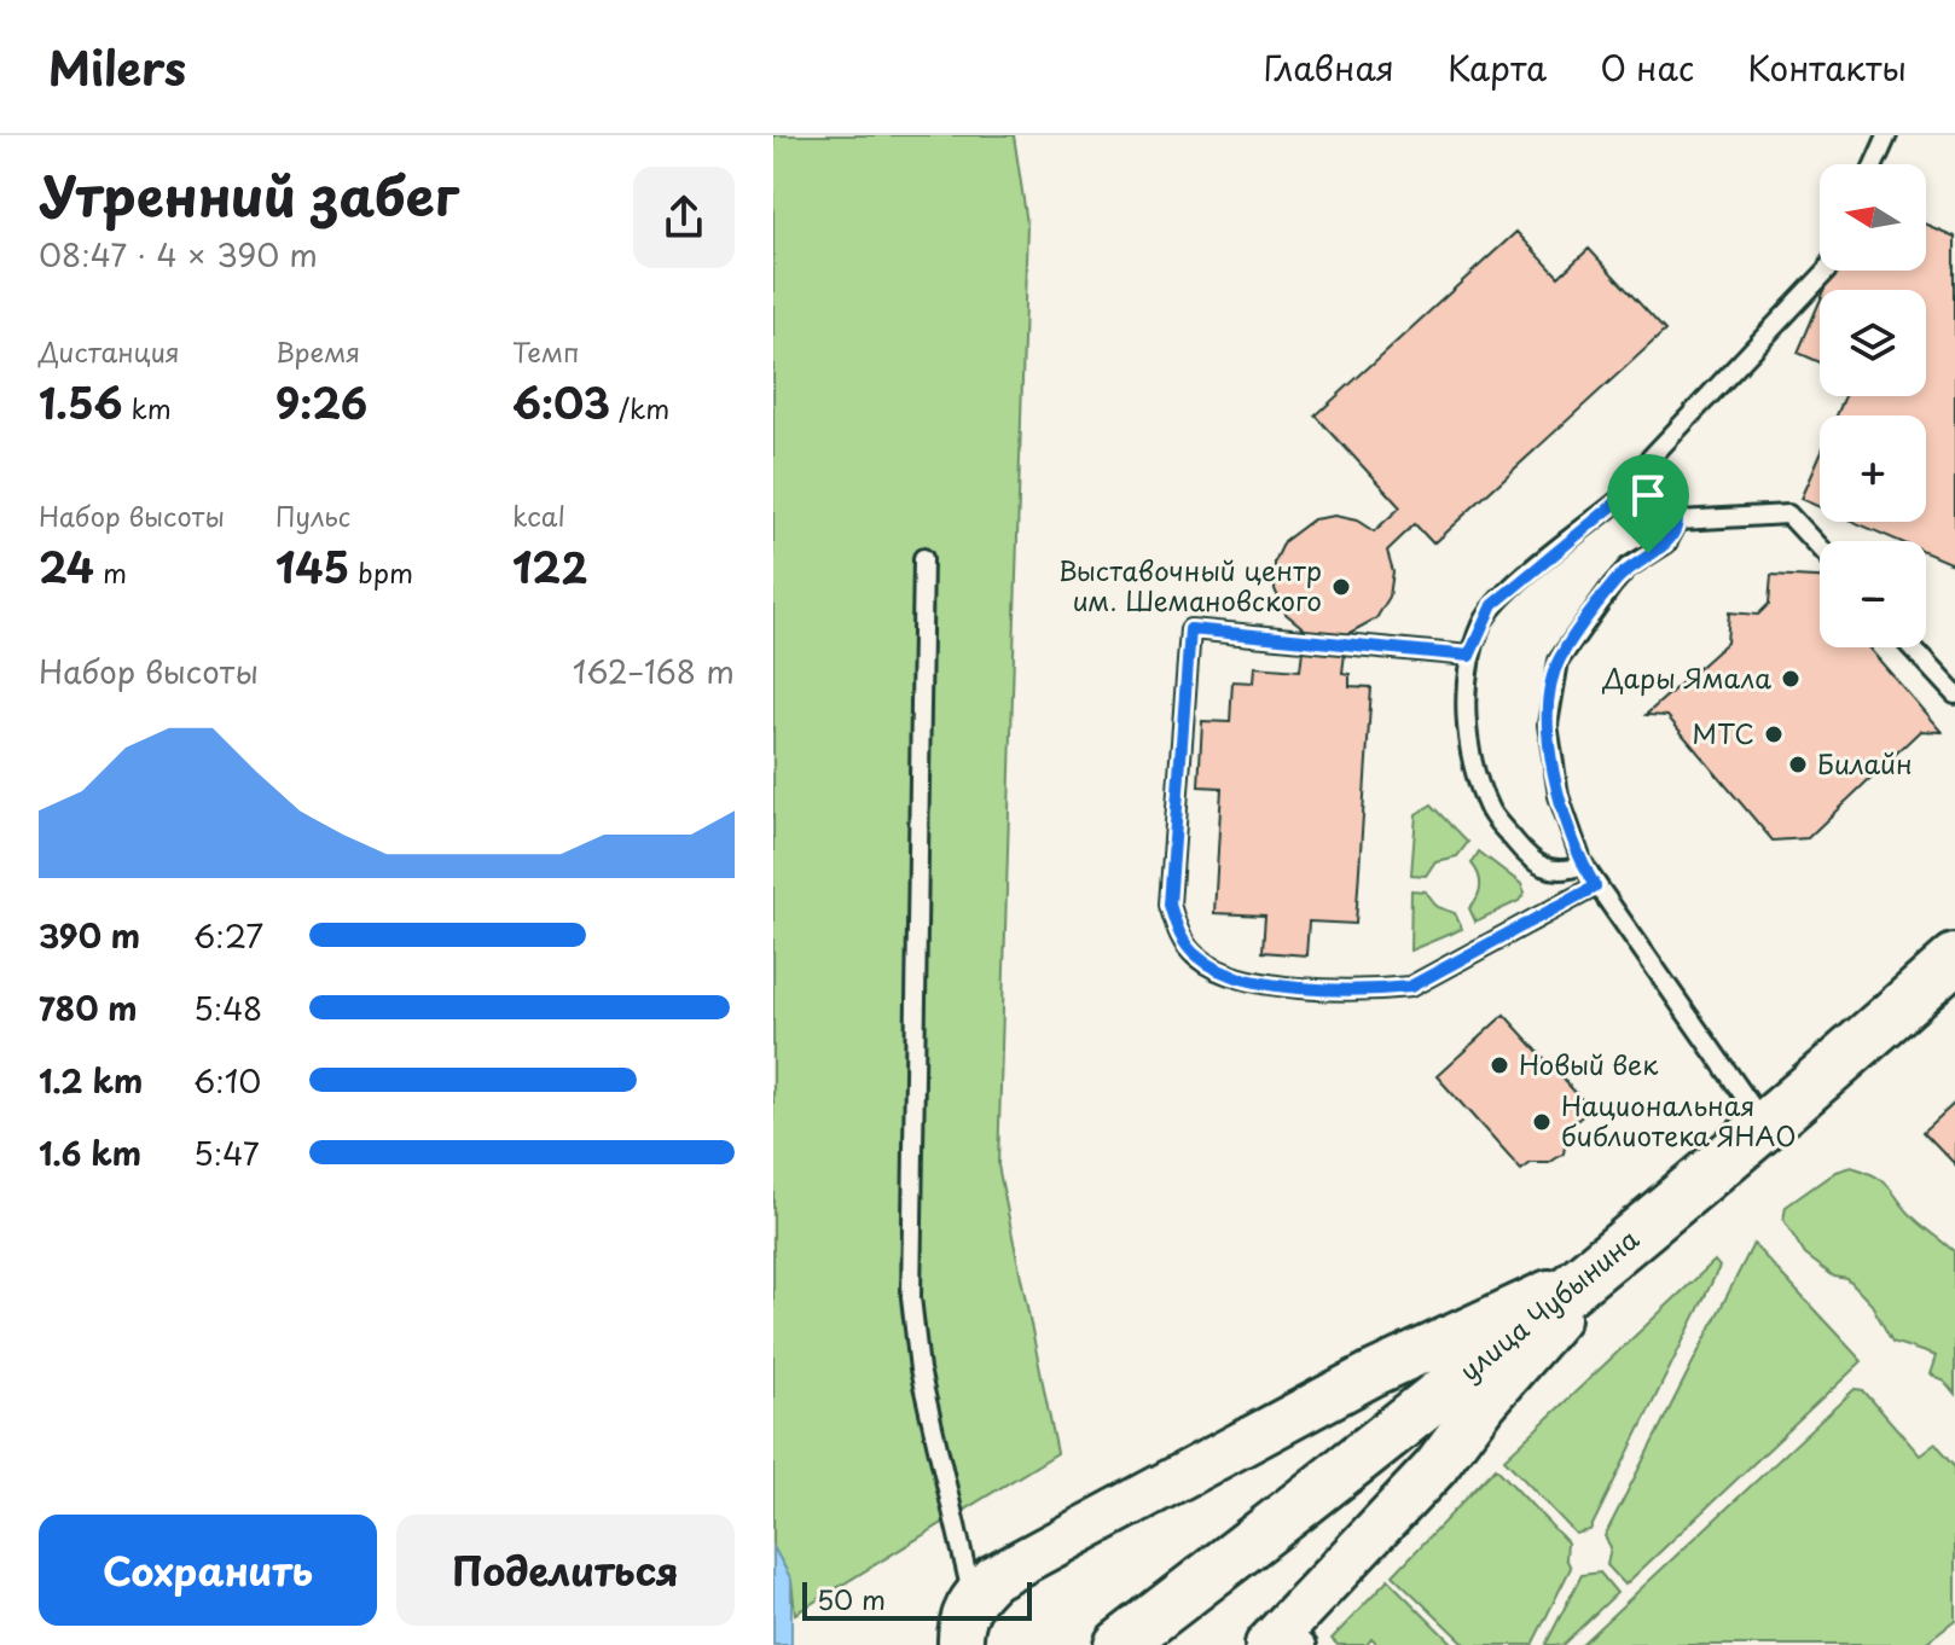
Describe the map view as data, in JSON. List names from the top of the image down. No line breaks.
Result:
{"streets":{"main road":["улица Чубынина"]},"places":["Выставочный центр им. Шемановского","Дары Ямала","МТС","Билайн","Новый век","Национальная библиотека ЯНАО"],"scale_bar":"50 m","north":"left","page":{"header":"Milers","nav":["Главная","Карта","О нас","Контакты"],"heading":["Утренний забег","08:47 · 4 × 390 m"],"map_buttons":["+","−"],"stats":[["Дистанция","1.56 km"],["Время","9:26"],["Темп","6:03 /km"],["Набор высоты","24 m"],["Пульс","145 bpm"],["kcal","122"]],"chart":["Набор высоты","162–168 m"],"list":[{"name":"390 m","note":"6:27"},{"name":"780 m","note":"5:48"},{"name":"1.2 km","note":"6:10"},{"name":"1.6 km","note":"5:47"}],"buttons":["Сохранить","Поделиться"],"scale":"50 m"}}
